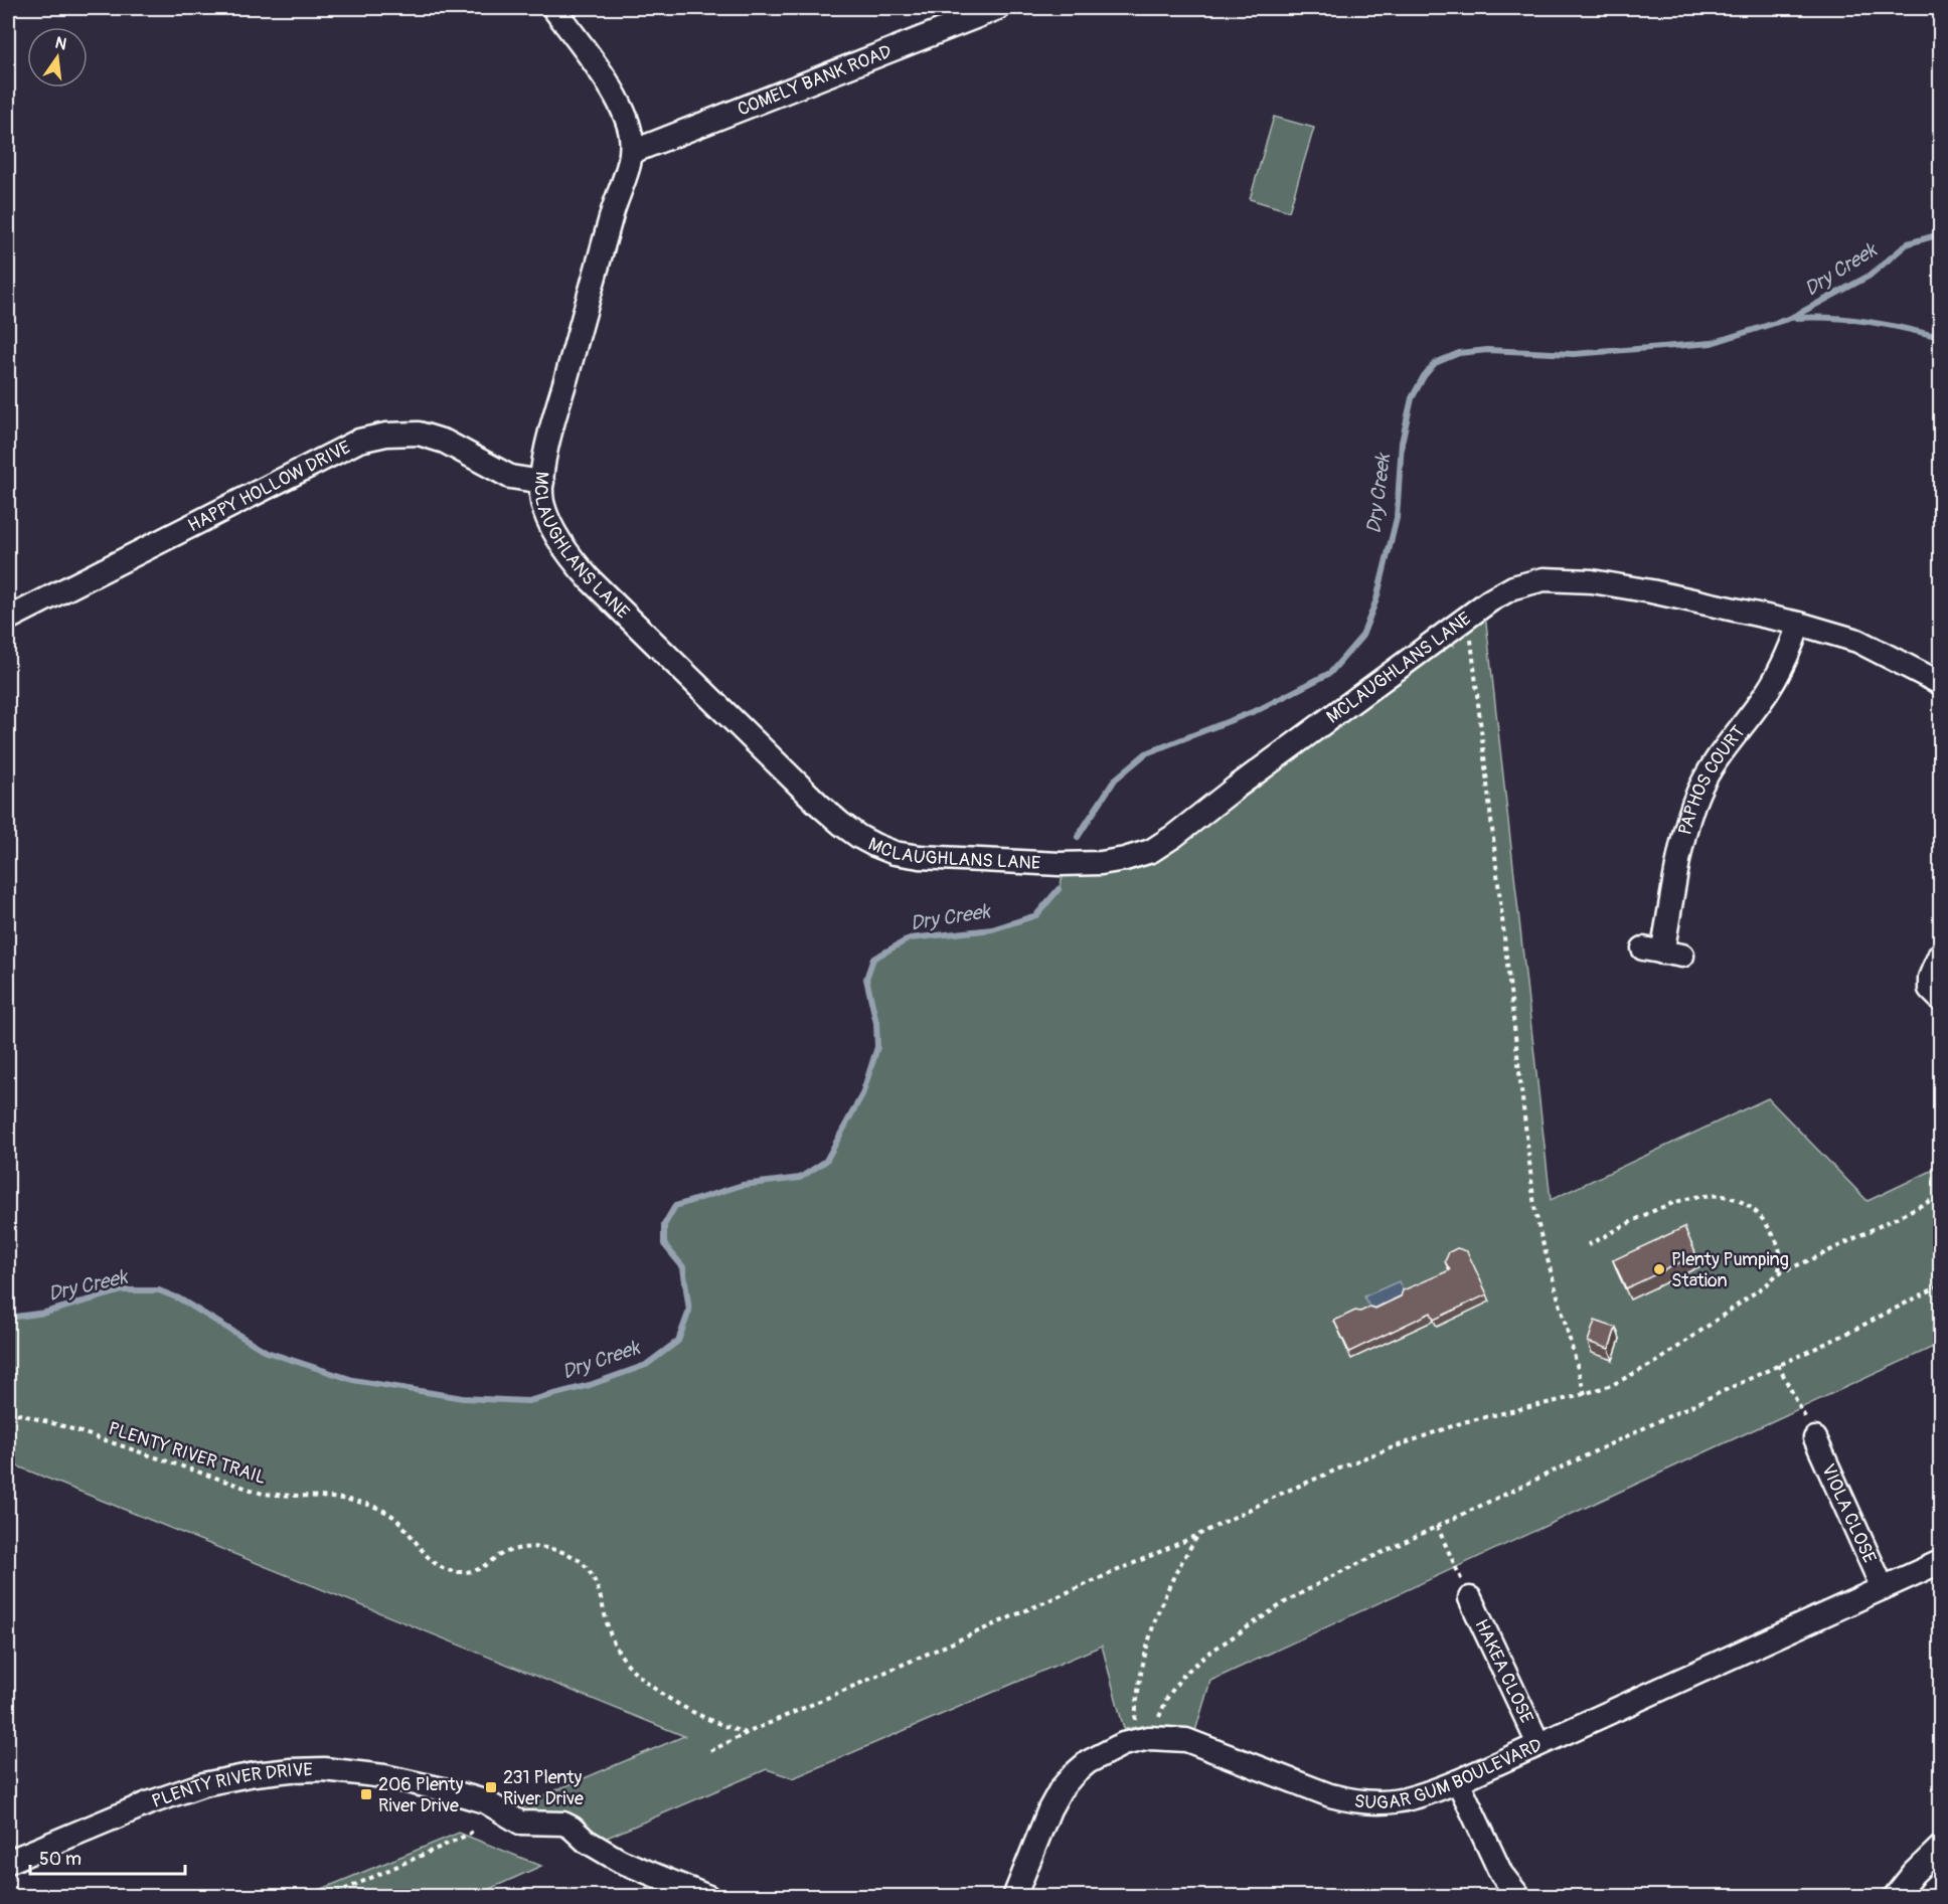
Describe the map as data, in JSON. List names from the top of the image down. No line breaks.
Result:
{"streets":{"street":["COMELY BANK ROAD","HAPPY HOLLOW DRIVE","MCLAUGHLANS LANE","PAPHOS COURT","VIOLA CLOSE","HAKEA CLOSE","SUGAR GUM BOULEVARD","PLENTY RIVER DRIVE"],"path":["PLENTY RIVER TRAIL"]},"crossings":[["COMELY BANK ROAD","MCLAUGHLANS LANE"],["HAPPY HOLLOW DRIVE","MCLAUGHLANS LANE"],["MCLAUGHLANS LANE","PAPHOS COURT"],["VIOLA CLOSE","SUGAR GUM BOULEVARD"],["HAKEA CLOSE","SUGAR GUM BOULEVARD"]],"water":["Dry Creek"],"places":{"other":["Plenty Pumping Station"],"transit":["231 Plenty River Drive","206 Plenty River Drive"]},"scale_bar":"50 m","north":"top"}
